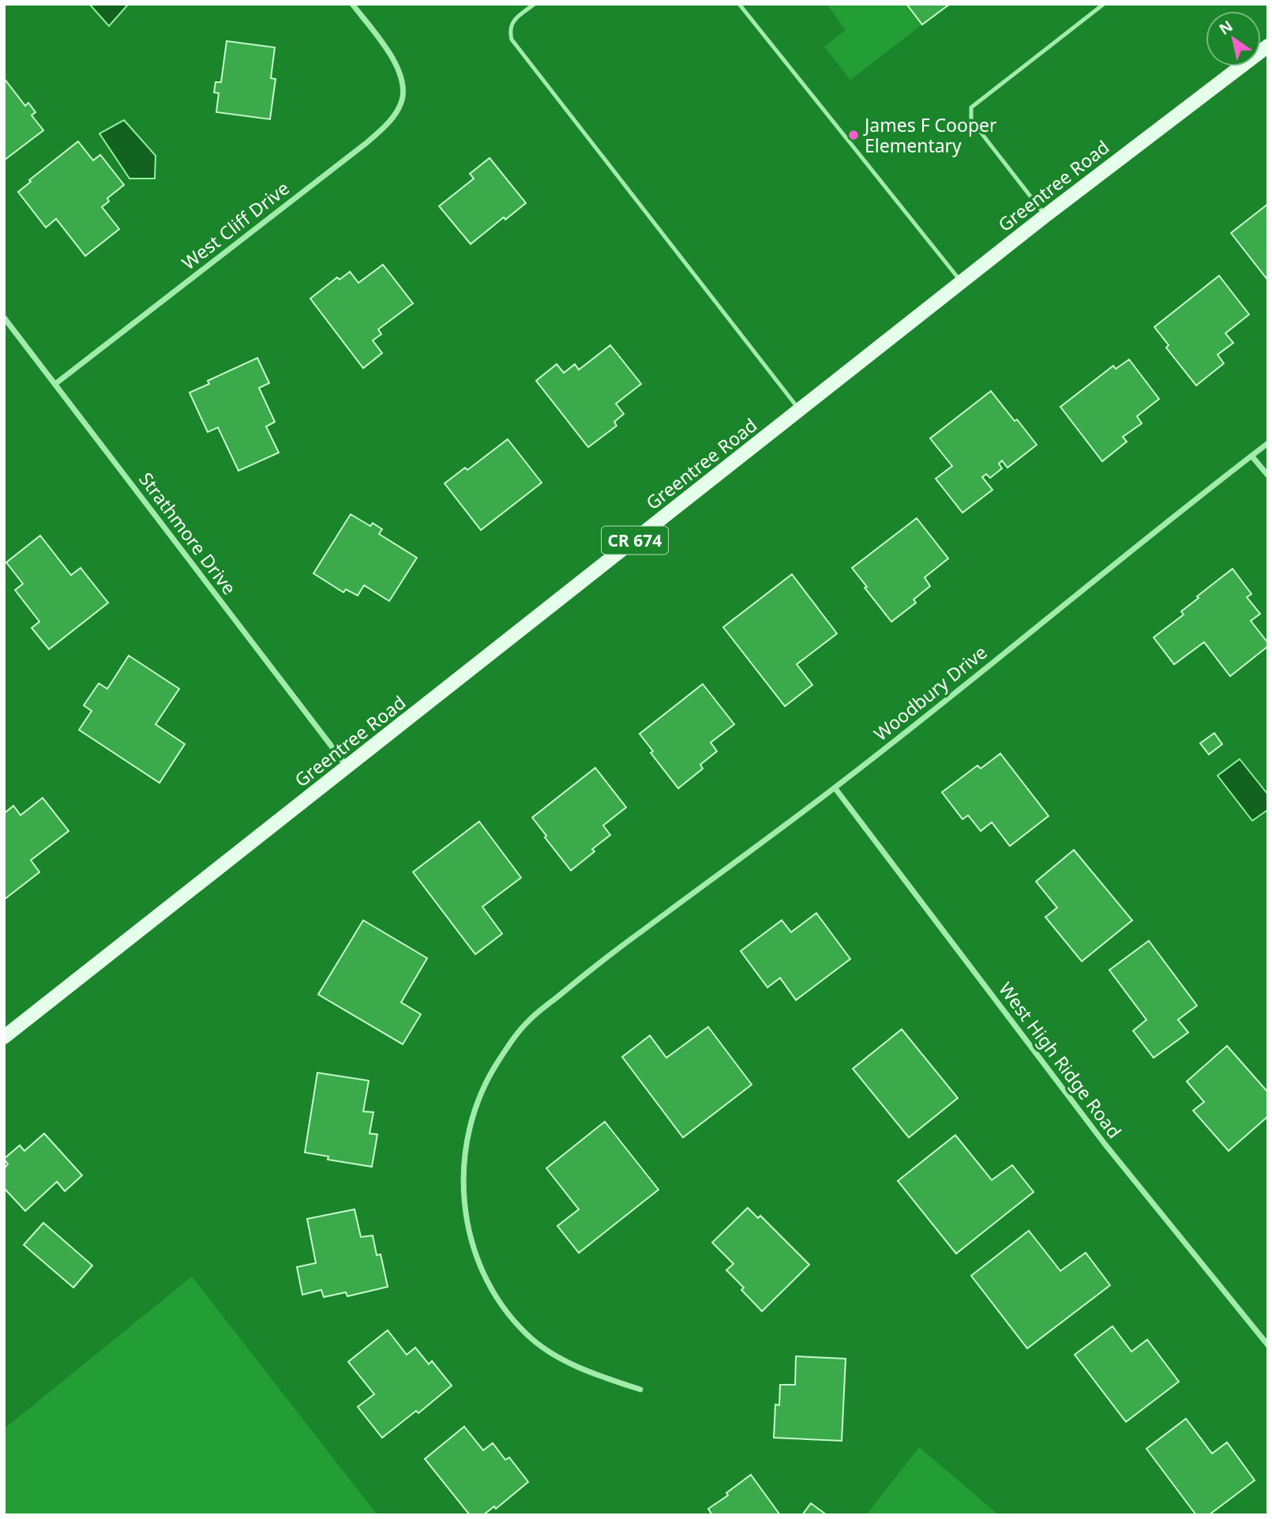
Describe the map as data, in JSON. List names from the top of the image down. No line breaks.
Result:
{"streets":{"main road":["Greentree Road","CR 674"],"street":["West Cliff Drive","Strathmore Drive","Woodbury Drive","West High Ridge Road"]},"crossings":[["Greentree Road","Strathmore Drive"],["West Cliff Drive","Strathmore Drive"],["Woodbury Drive","West High Ridge Road"]],"places":["James F Cooper Elementary"],"north":"top left"}
